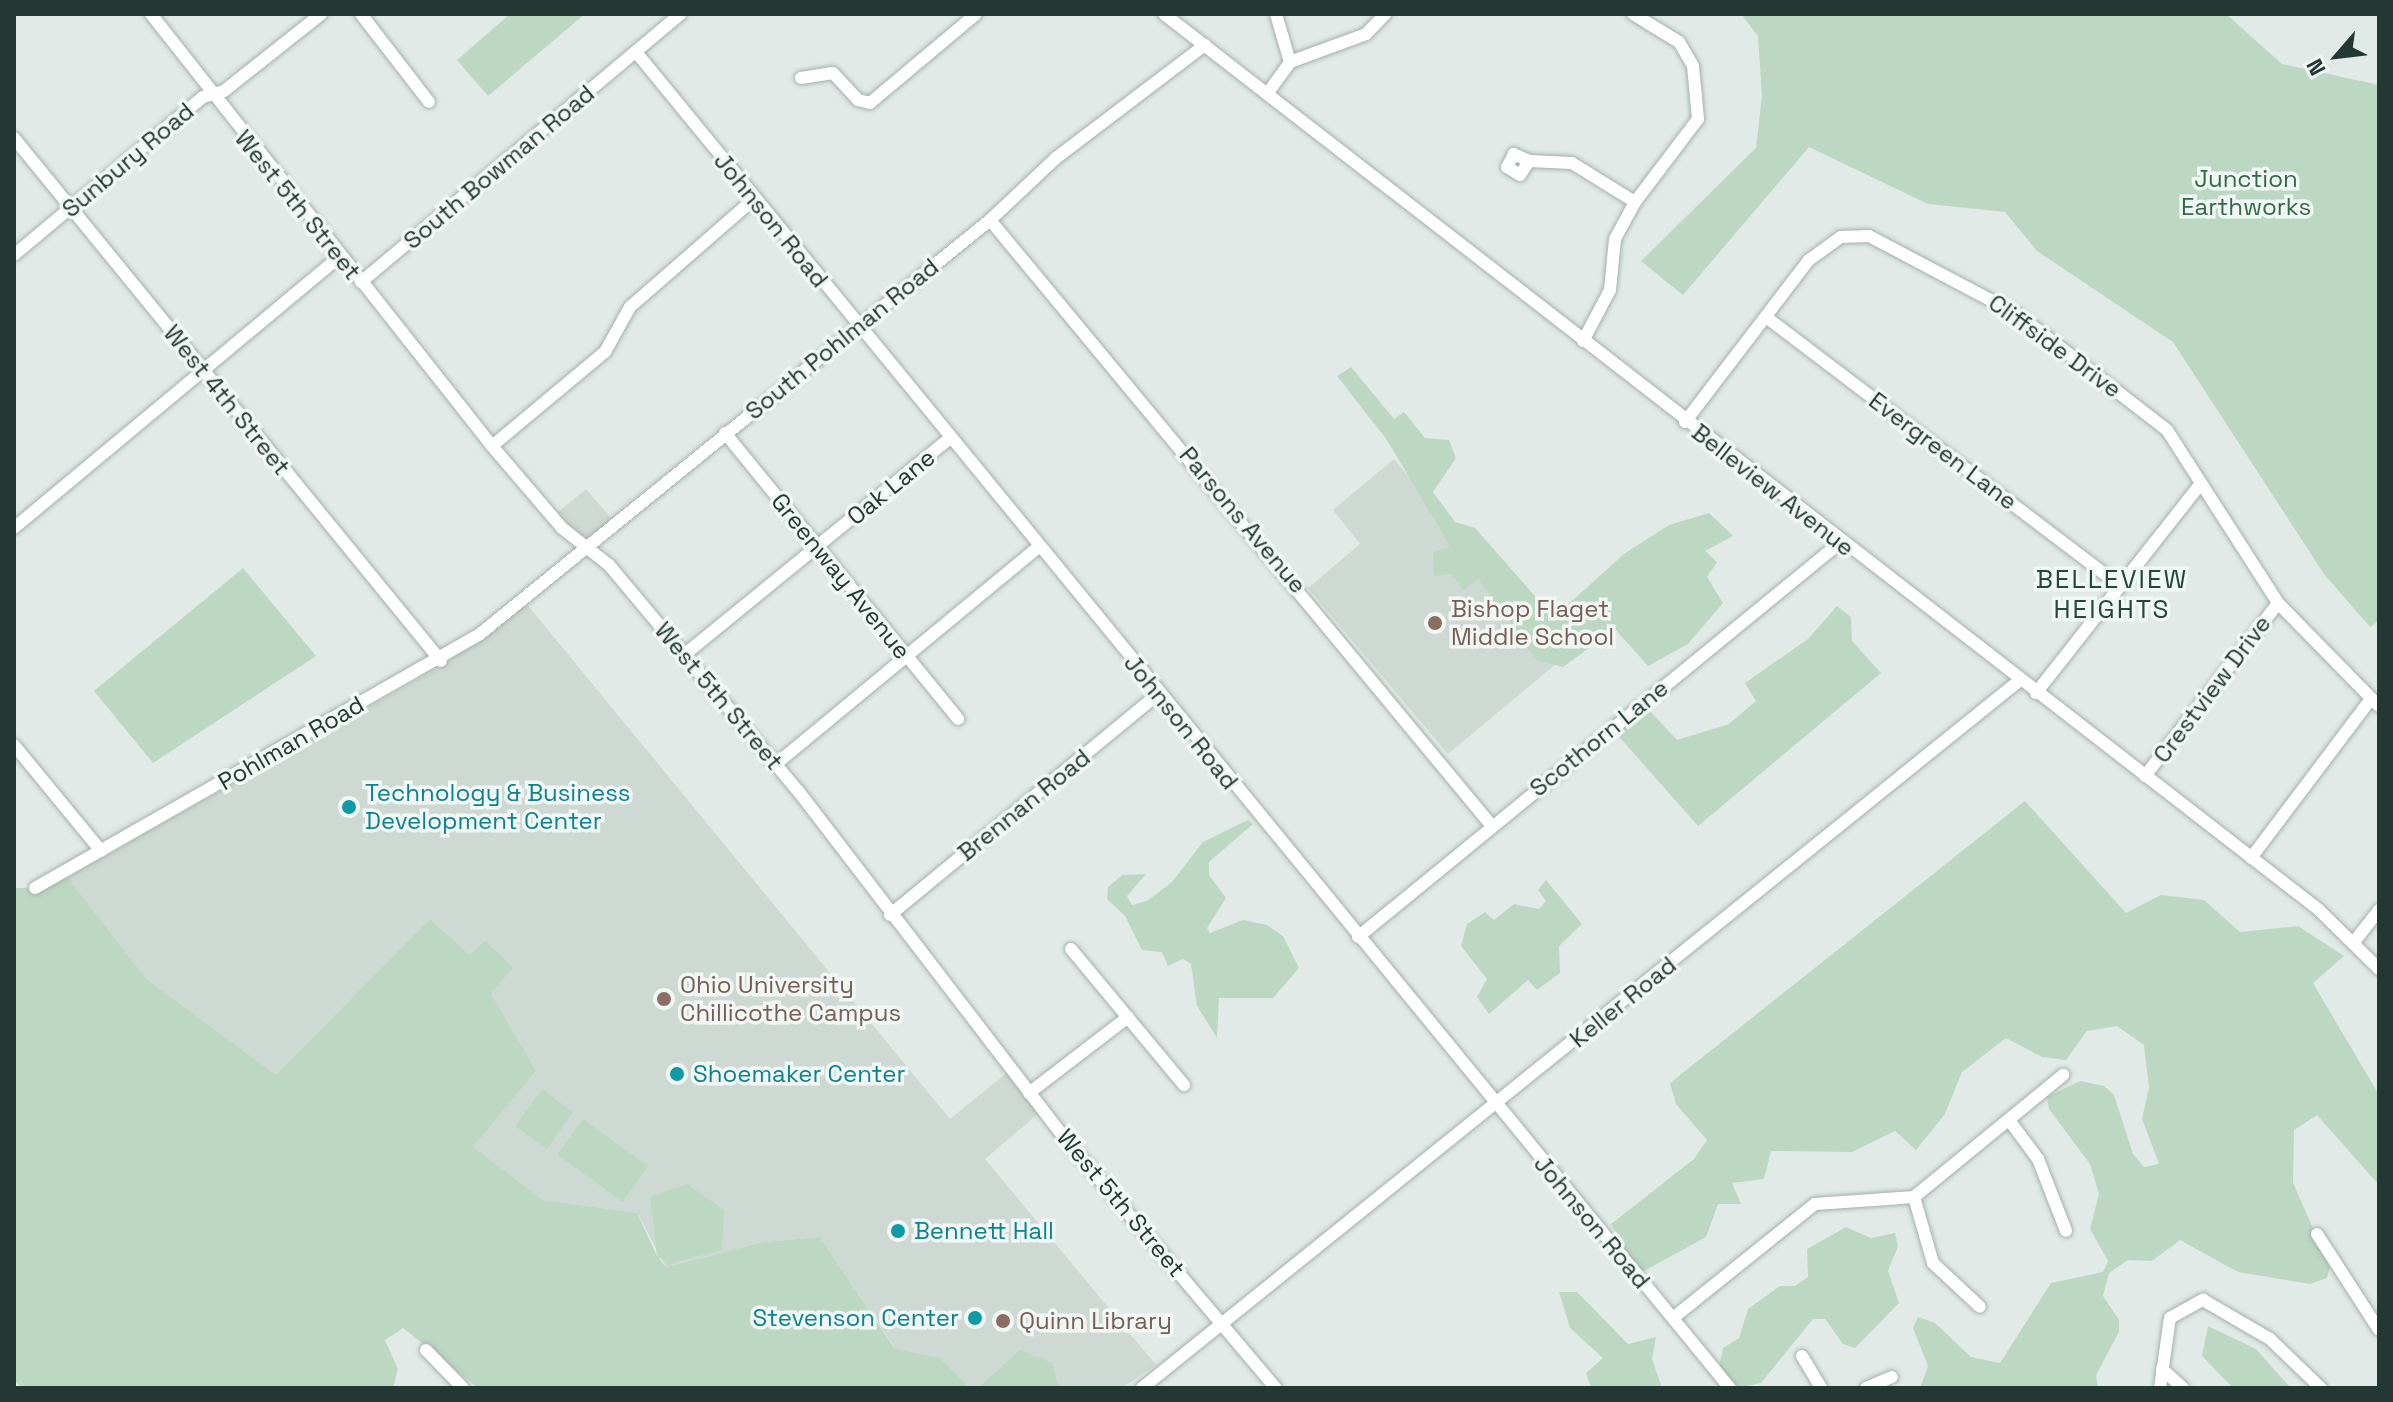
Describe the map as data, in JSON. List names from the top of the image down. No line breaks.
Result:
{"streets":{"street":["Sunbury Road","South Bowman Road","West 5th Street","Johnson Road","South Pohlman Road","Cliffside Drive","West 4th Street","Evergreen Lane","Oak Lane","Belleview Avenue","Parsons Avenue","Greenway Avenue","Crestview Drive","Scothorn Lane","Pohlman Road","Brennan Road","Keller Road"]},"crossings":[["Sunbury Road","West 5th Street"],["Sunbury Road","West 4th Street"],["South Bowman Road","West 5th Street"],["South Bowman Road","Johnson Road"],["West 5th Street","South Pohlman Road"],["West 5th Street","Oak Lane"],["West 5th Street","Brennan Road"],["West 5th Street","Keller Road"],["Johnson Road","South Pohlman Road"],["Johnson Road","Oak Lane"],["Johnson Road","Scothorn Lane"],["Johnson Road","Brennan Road"],["Johnson Road","Keller Road"],["South Pohlman Road","Belleview Avenue"],["South Pohlman Road","Parsons Avenue"],["South Pohlman Road","Greenway Avenue"],["South Pohlman Road","Pohlman Road"],["Cliffside Drive","Evergreen Lane"],["Cliffside Drive","Belleview Avenue"],["Cliffside Drive","Crestview Drive"],["West 4th Street","Pohlman Road"],["Oak Lane","Greenway Avenue"],["Belleview Avenue","Crestview Drive"],["Belleview Avenue","Scothorn Lane"],["Belleview Avenue","Keller Road"],["Parsons Avenue","Scothorn Lane"]],"districts":["BELLEVIEW HEIGHTS"],"parks":["Junction Earthworks"],"places":["Bishop Flaget Middle School","Technology & Business Development Center","Ohio University Chillicothe Campus","Shoemaker Center","Bennett Hall","Stevenson Center","Quinn Library"],"north":"bottom left"}
